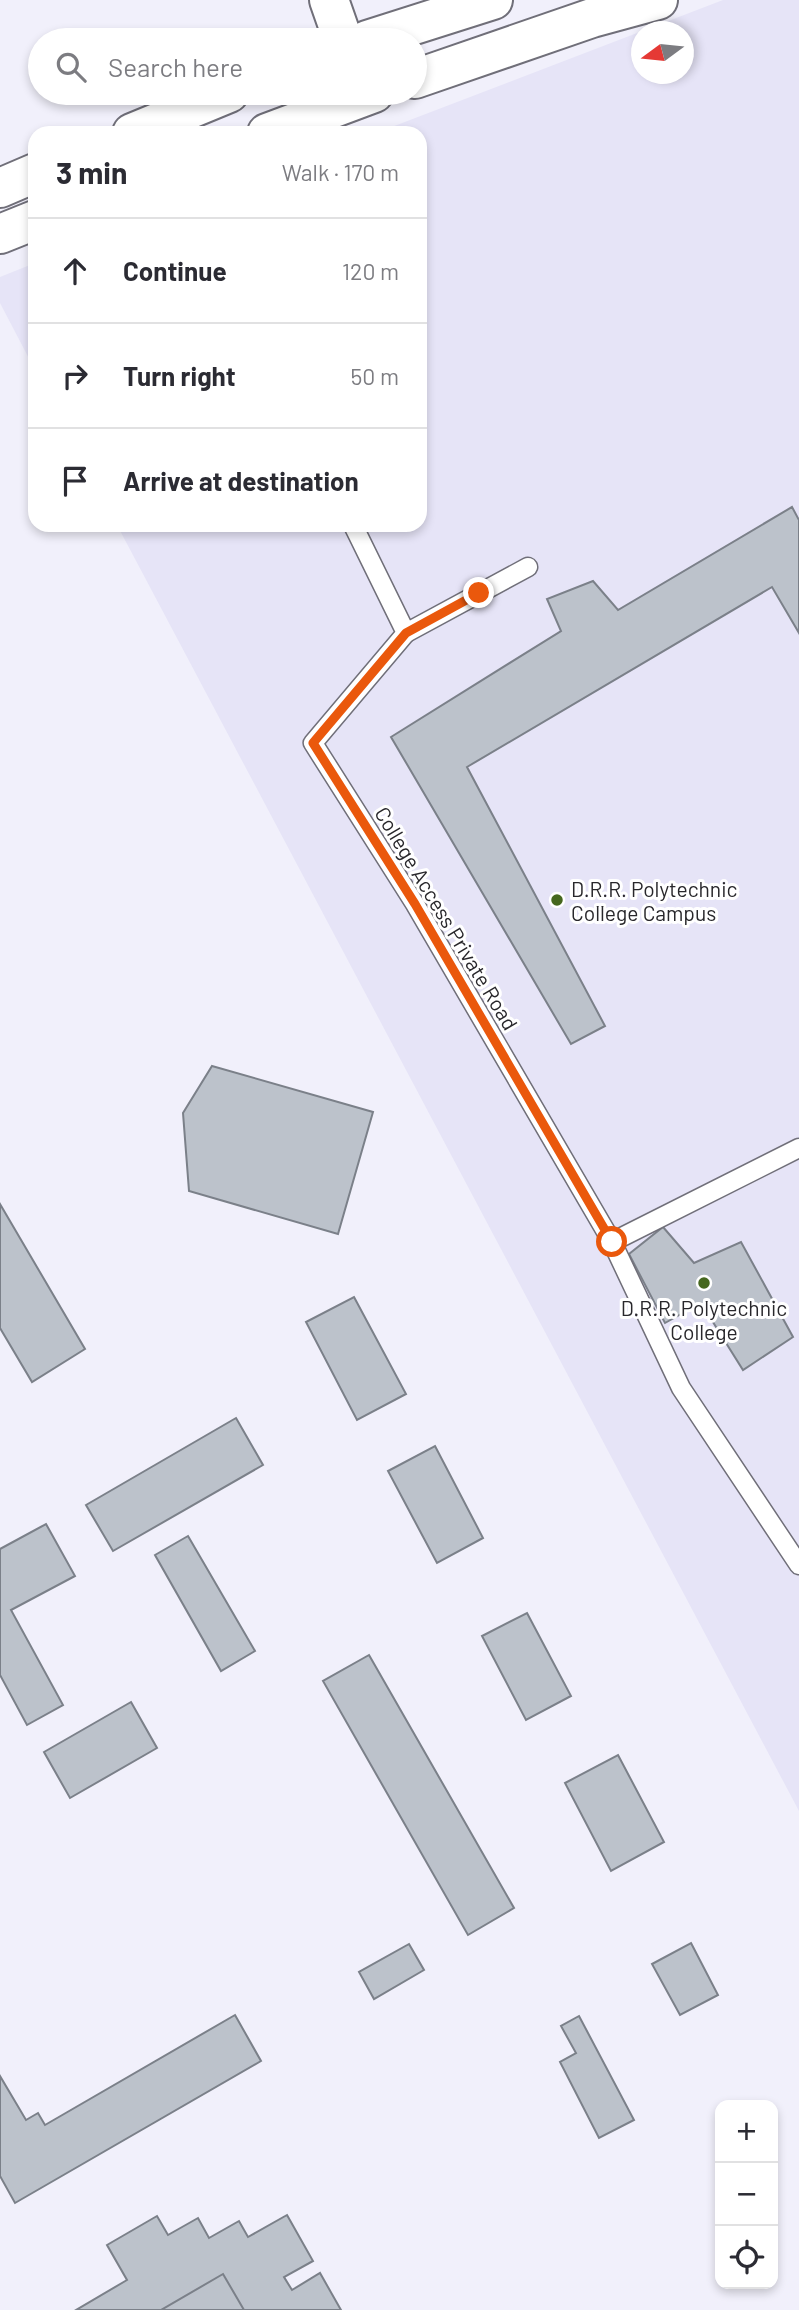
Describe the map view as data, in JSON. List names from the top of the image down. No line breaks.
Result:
{"streets":{"lane":["College Access Private Road"]},"places":["D.R.R. Polytechnic College Campus","D.R.R. Polytechnic College"],"north":"left","page":{"search":"Search here","heading":["3 min","Walk · 170 m"],"list":[["Continue","120 m"],["Turn right","50 m"],"Arrive at destination"],"map_buttons":["+","−"]}}
